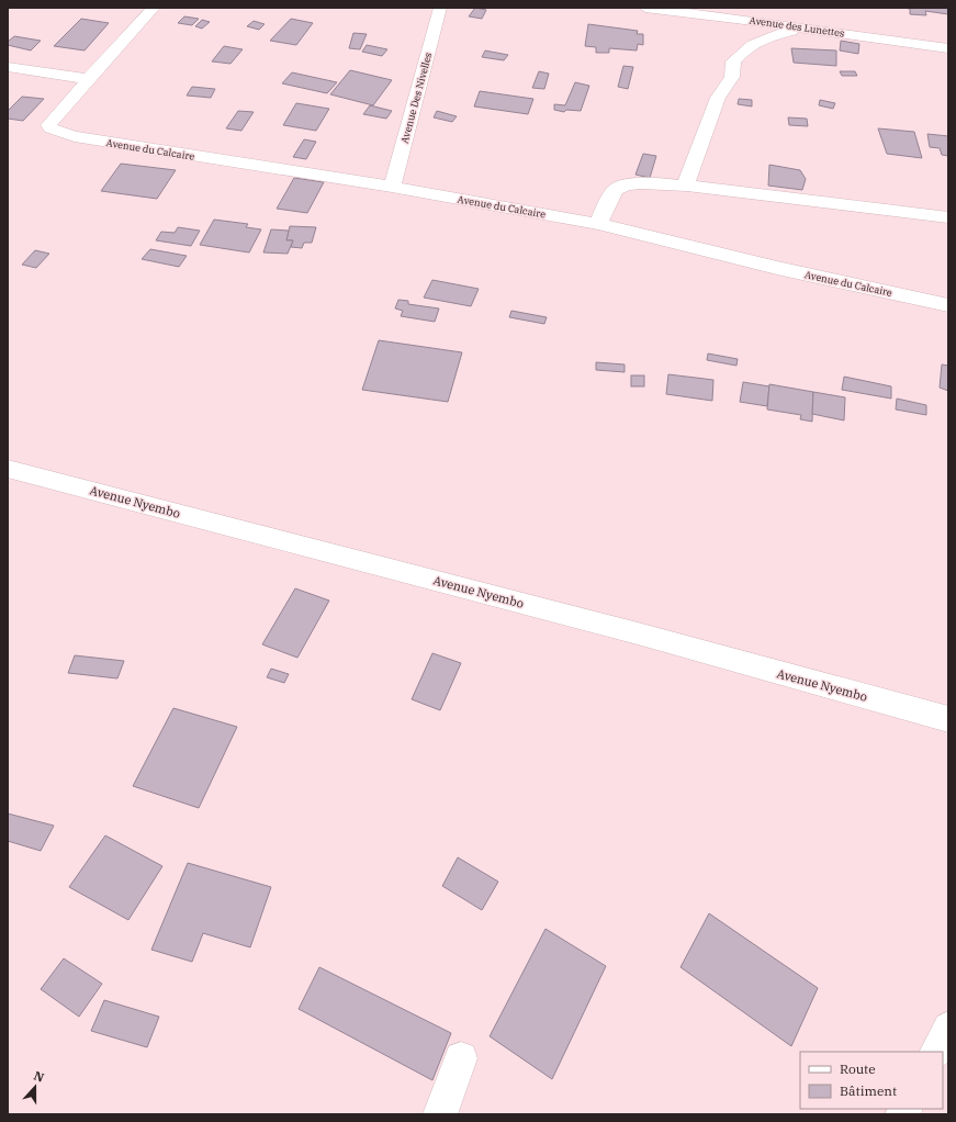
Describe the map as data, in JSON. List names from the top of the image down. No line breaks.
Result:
{"streets":{"street":["Avenue des Lunettes","Avenue Des Nivelles","Avenue du Calcaire","Avenue Nyembo"]},"crossings":[["Avenue Des Nivelles","Avenue du Calcaire"]],"legend":["Route","Bâtiment"],"north":"top"}
